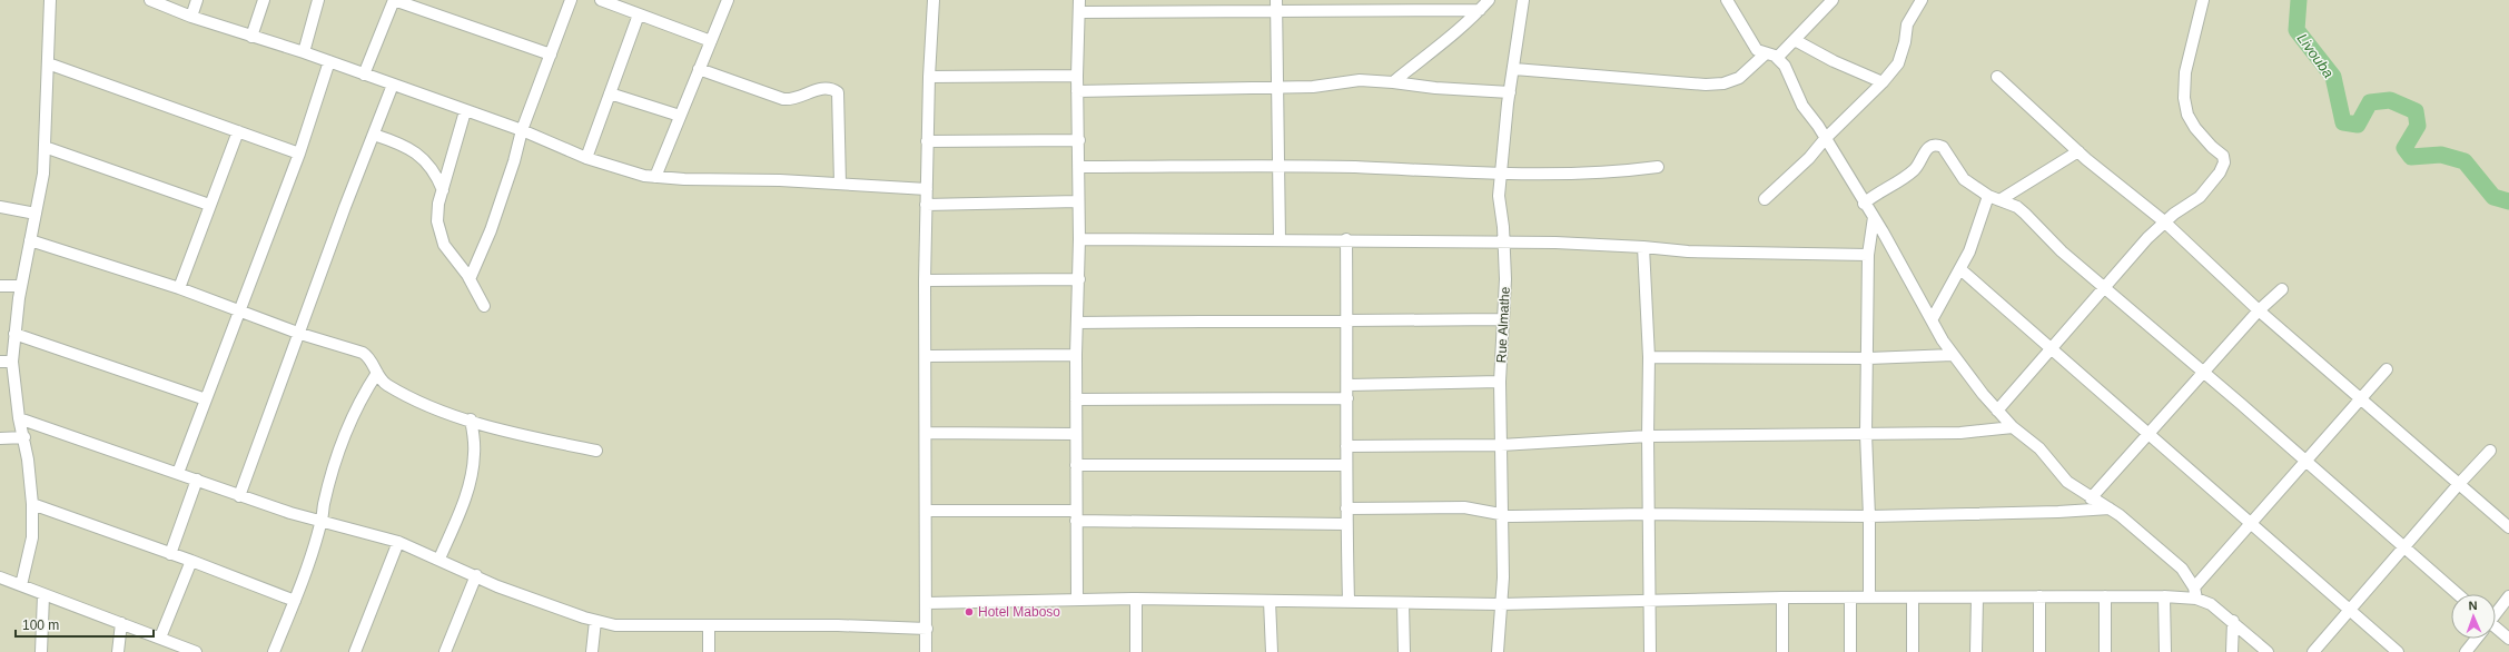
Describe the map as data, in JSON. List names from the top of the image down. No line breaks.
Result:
{"streets":{"street":["Rue Almathe"]},"water":["Livouba"],"places":["Hotel Maboso"],"scale_bar":"100 m","north":"top"}
